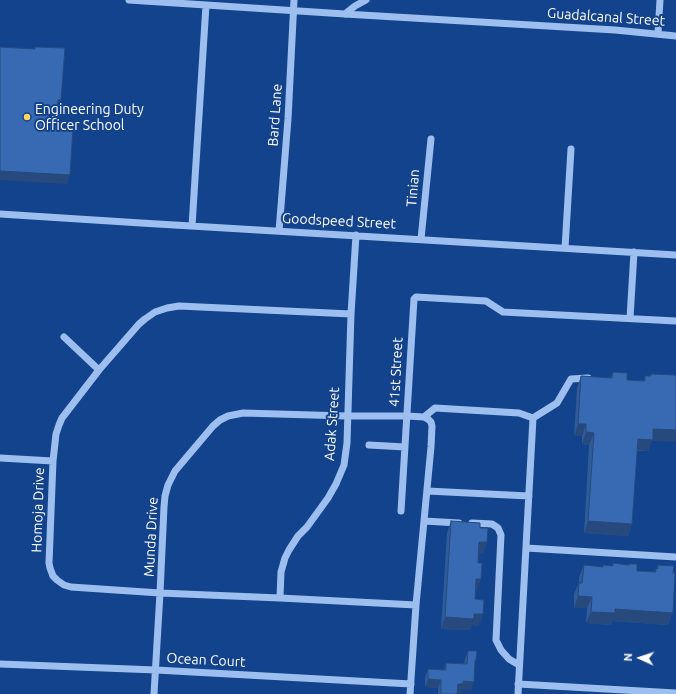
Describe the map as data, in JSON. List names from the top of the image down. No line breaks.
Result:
{"streets":{"street":["Guadalcanal Street","Bard Lane","Tinian","Goodspeed Street","41st Street","Adak Street","Homoja Drive","Munda Drive","Ocean Court"]},"crossings":[["Guadalcanal Street","Bard Lane"],["Bard Lane","Goodspeed Street"],["Tinian","Goodspeed Street"],["Goodspeed Street","Adak Street"],["41st Street","Munda Drive"],["Adak Street","Homoja Drive"],["Adak Street","Munda Drive"],["Homoja Drive","Munda Drive"],["Munda Drive","Ocean Court"]],"places":["Engineering Duty Officer School"],"north":"left"}
